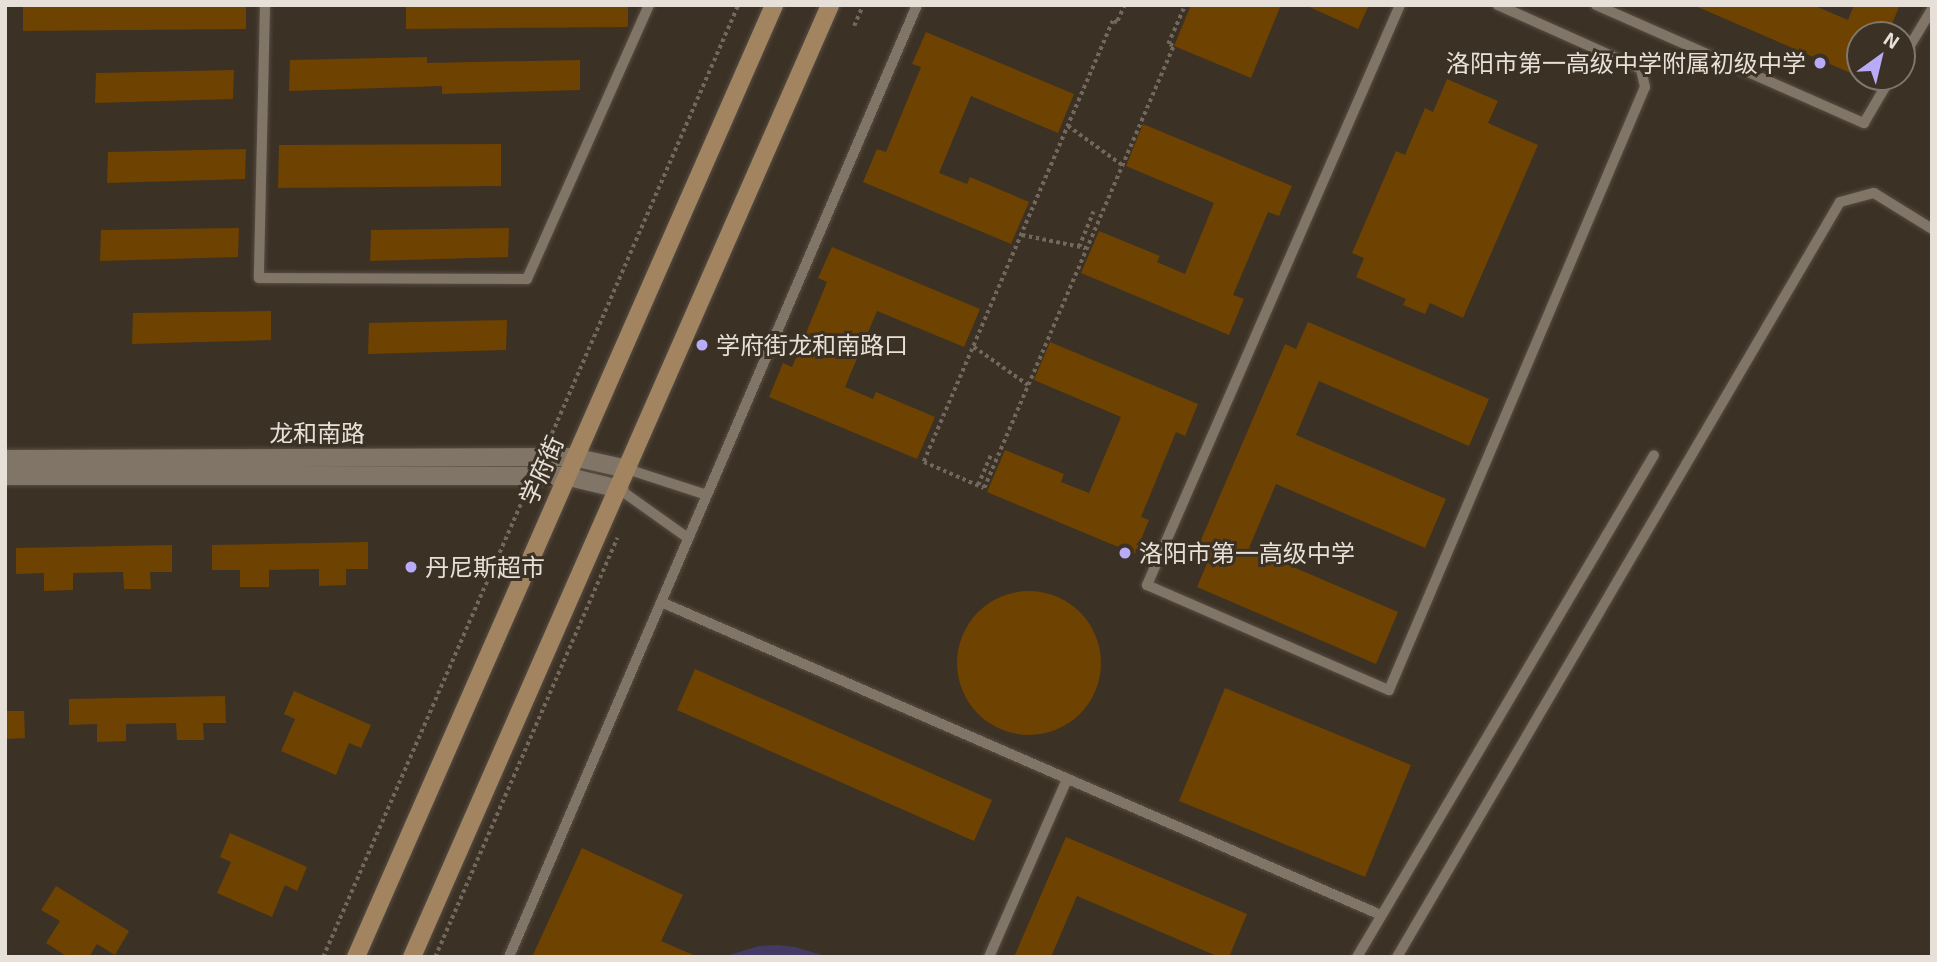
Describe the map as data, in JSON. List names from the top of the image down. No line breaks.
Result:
{"streets":{"main road":["学府街"],"street":["龙和南路"]},"crossings":[["龙和南路","学府街"]],"places":["洛阳市第一高级中学附属初级中学","学府街龙和南路口","洛阳市第一高级中学","丹尼斯超市"],"north":"top right"}
